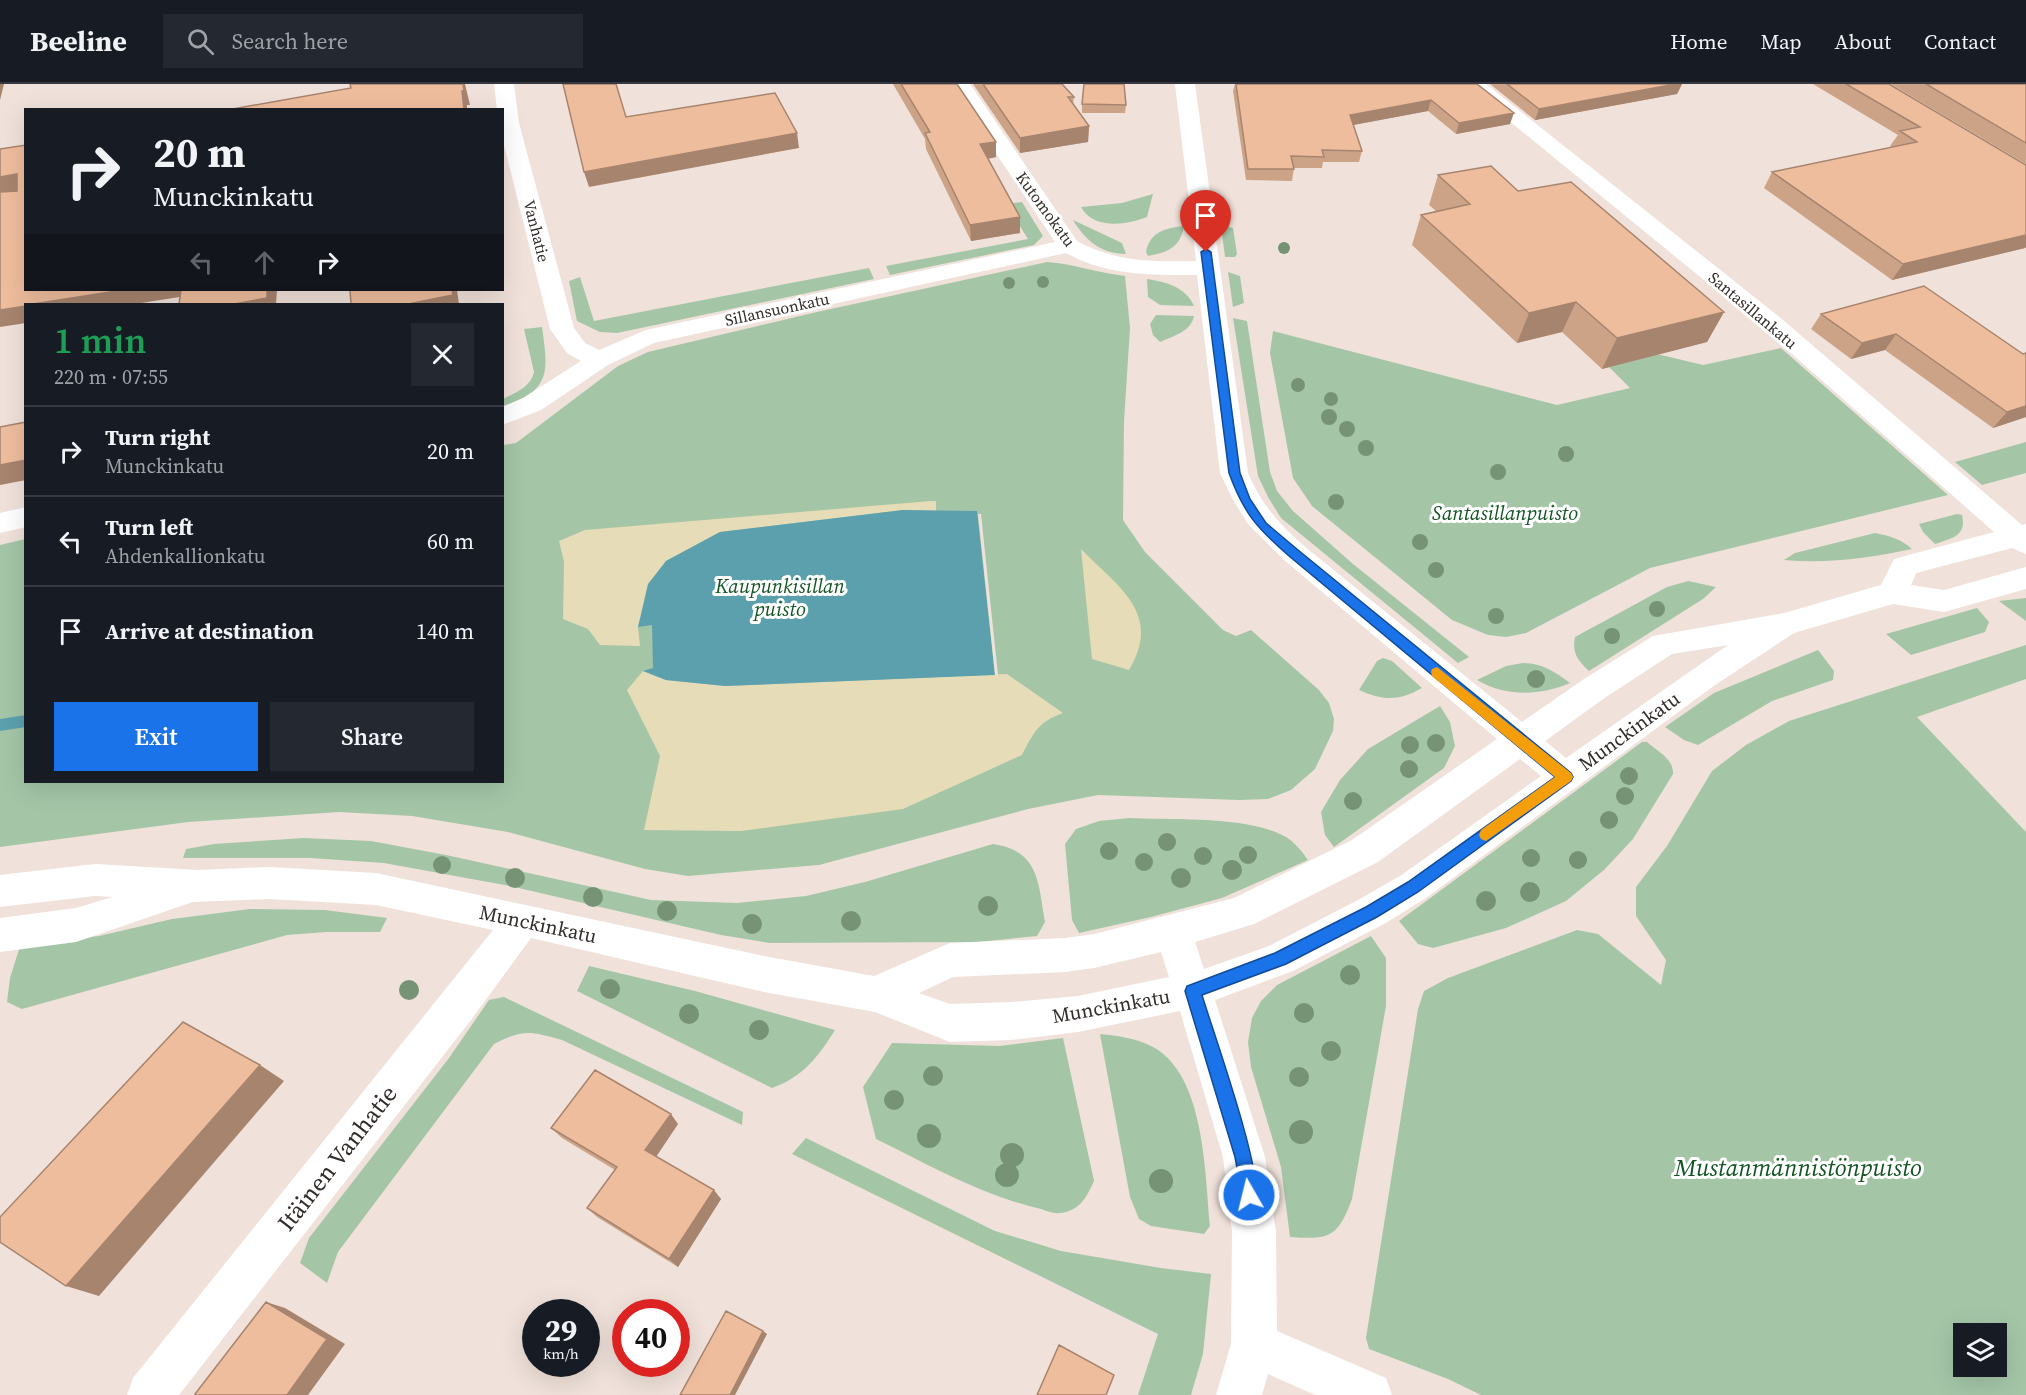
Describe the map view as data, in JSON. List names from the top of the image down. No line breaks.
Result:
{"streets":{"street":["Kutomokatu","Vanhatie","Sillansuonkatu","Santasillankatu","Munckinkatu","Itäinen Vanhatie"]},"crossings":[["Kutomokatu","Sillansuonkatu"],["Vanhatie","Sillansuonkatu"],["Munckinkatu","Itäinen Vanhatie"]],"parks":["Santasillanpuisto","Kaupunkisillan puisto","Mustanmännistönpuisto"],"page":{"header":"Beeline","search":"Search here","nav":["Home","Map","About","Contact"],"turn":["20 m","Munckinkatu"],"heading":["1 min","220 m · 07:55"],"list":[{"name":"Turn right","note":"Munckinkatu","value":"20 m"},{"name":"Turn left","note":"Ahdenkallionkatu","value":"60 m"},{"name":"Arrive at destination","value":"140 m"}],"buttons":["Exit","Share"],"speed":"29 km/h","limit":"40"}}
